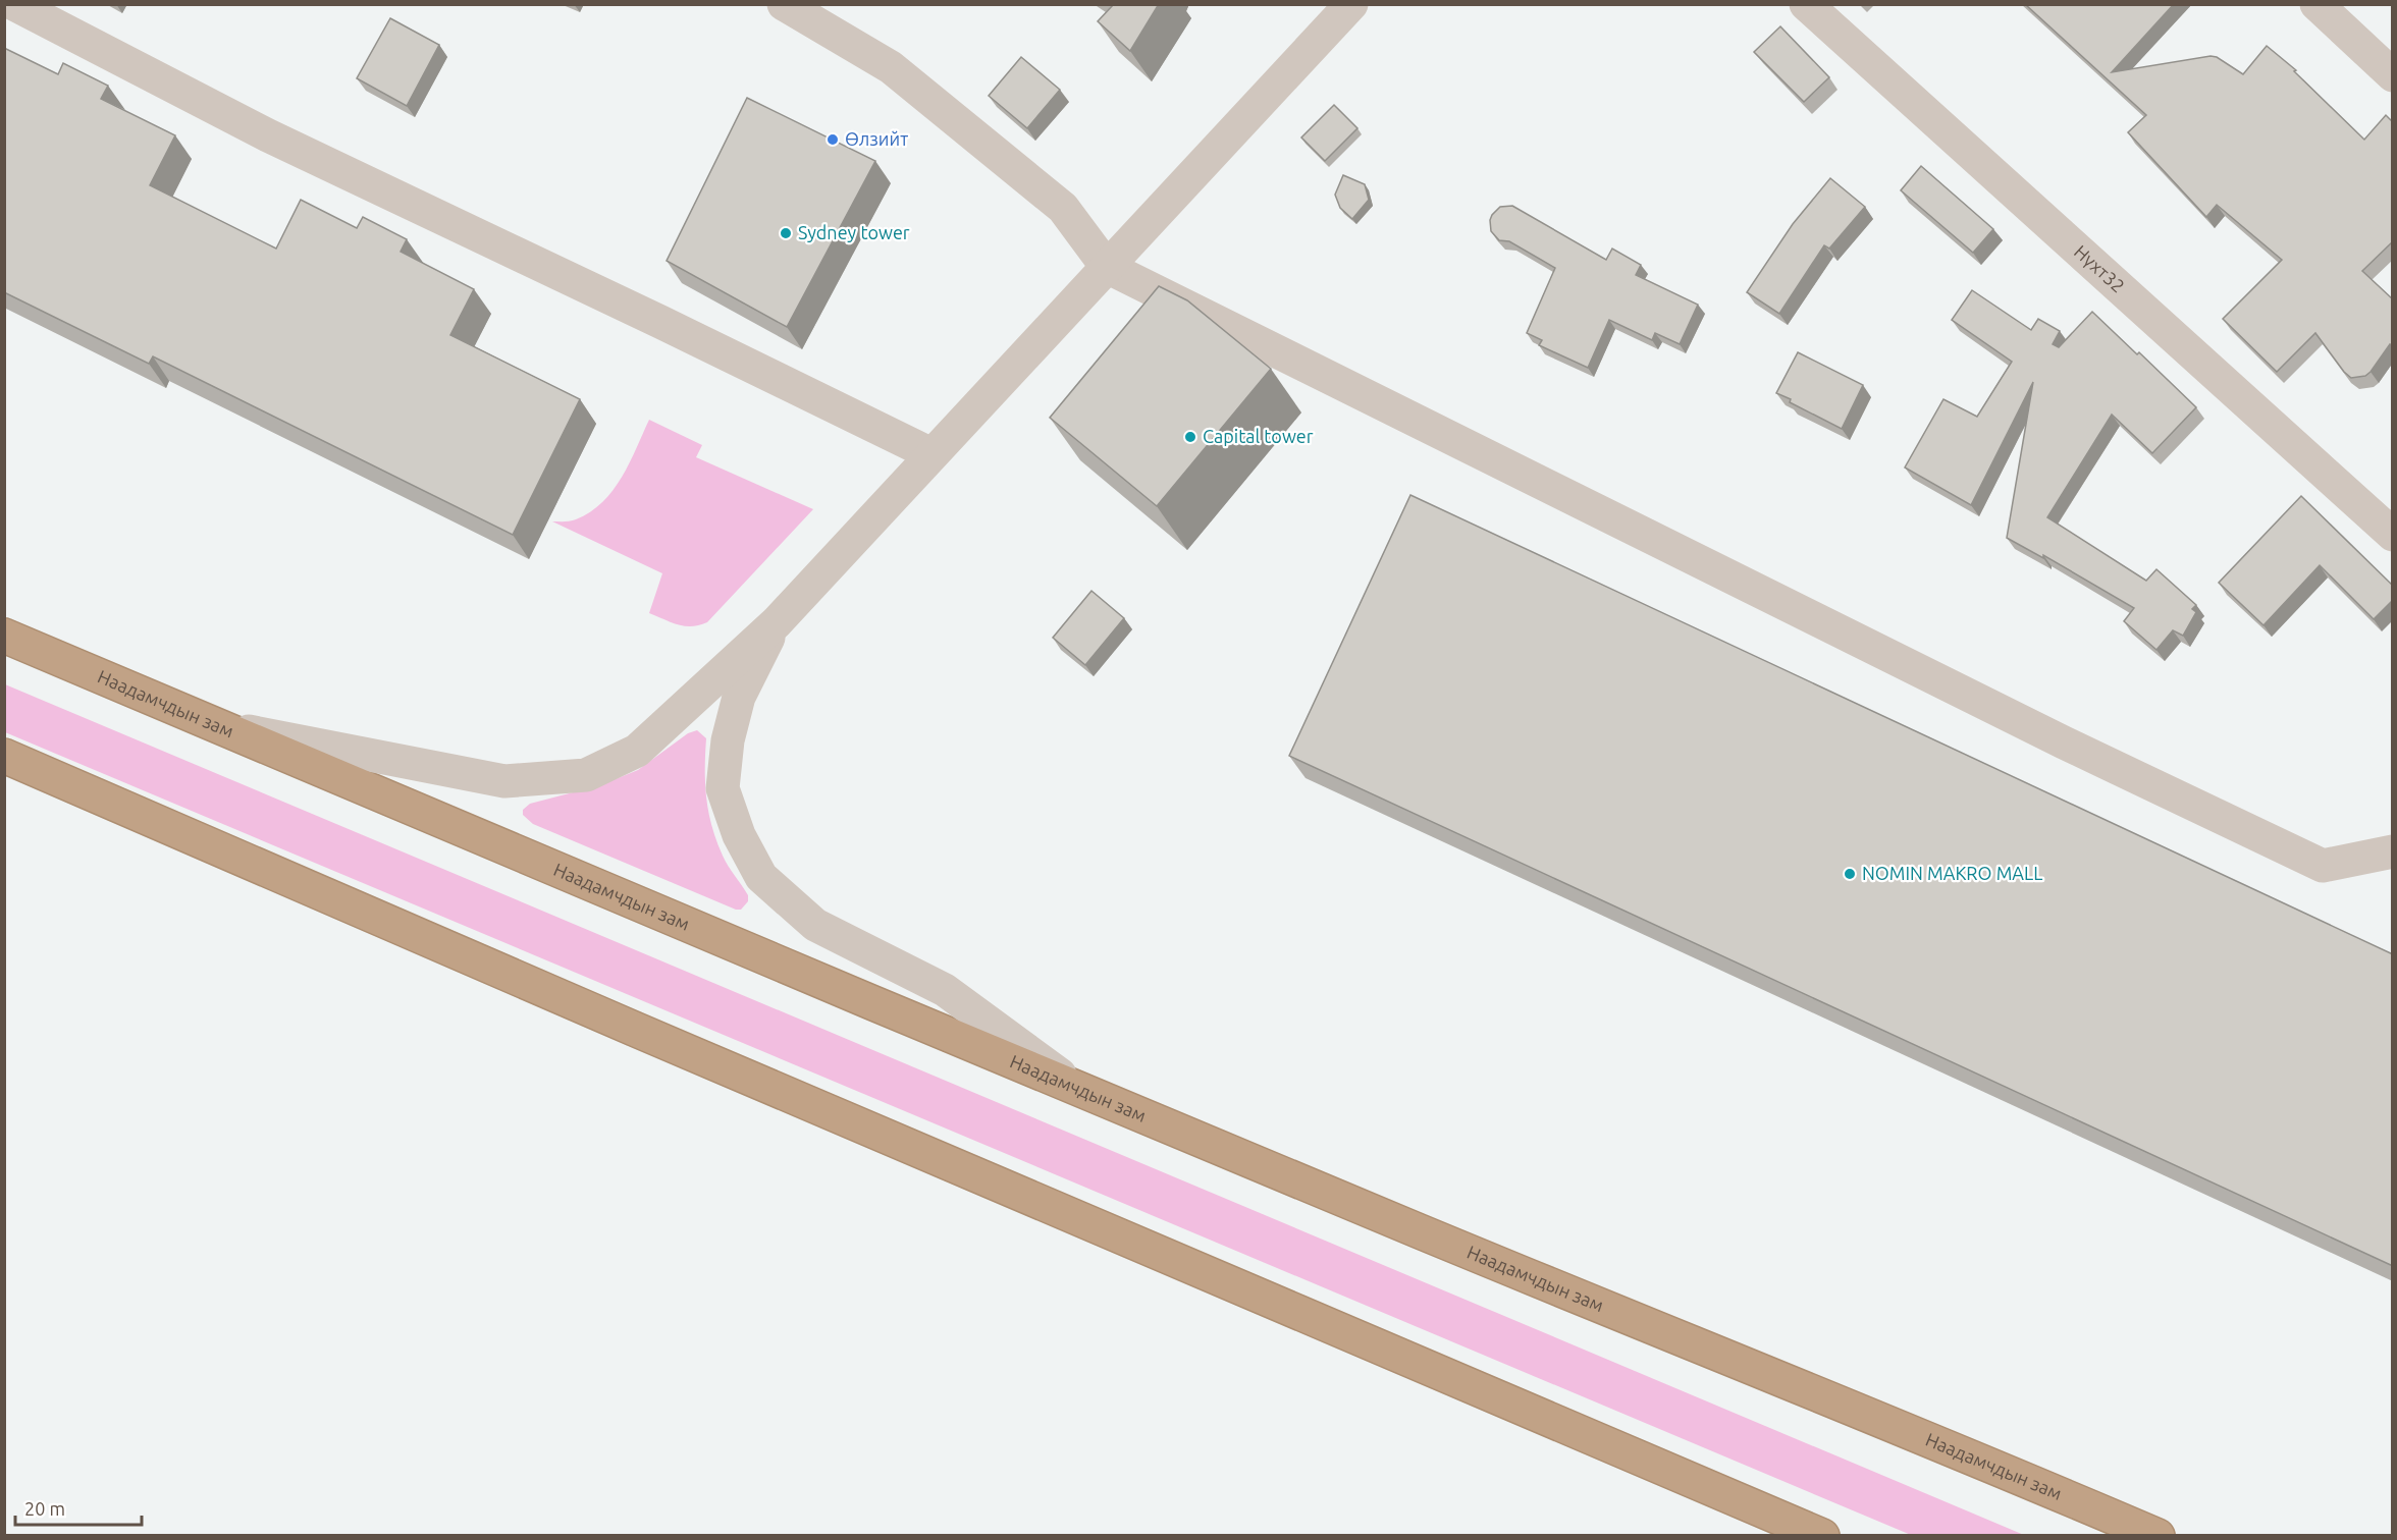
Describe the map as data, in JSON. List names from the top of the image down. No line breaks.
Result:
{"streets":{"highway":["Наадамчдын зам"],"street":["Нүхт32"]},"places":["Өлзийт","Sydney tower","Capital tower","NOMIN MAKRO MALL"],"scale_bar":"20 m"}
